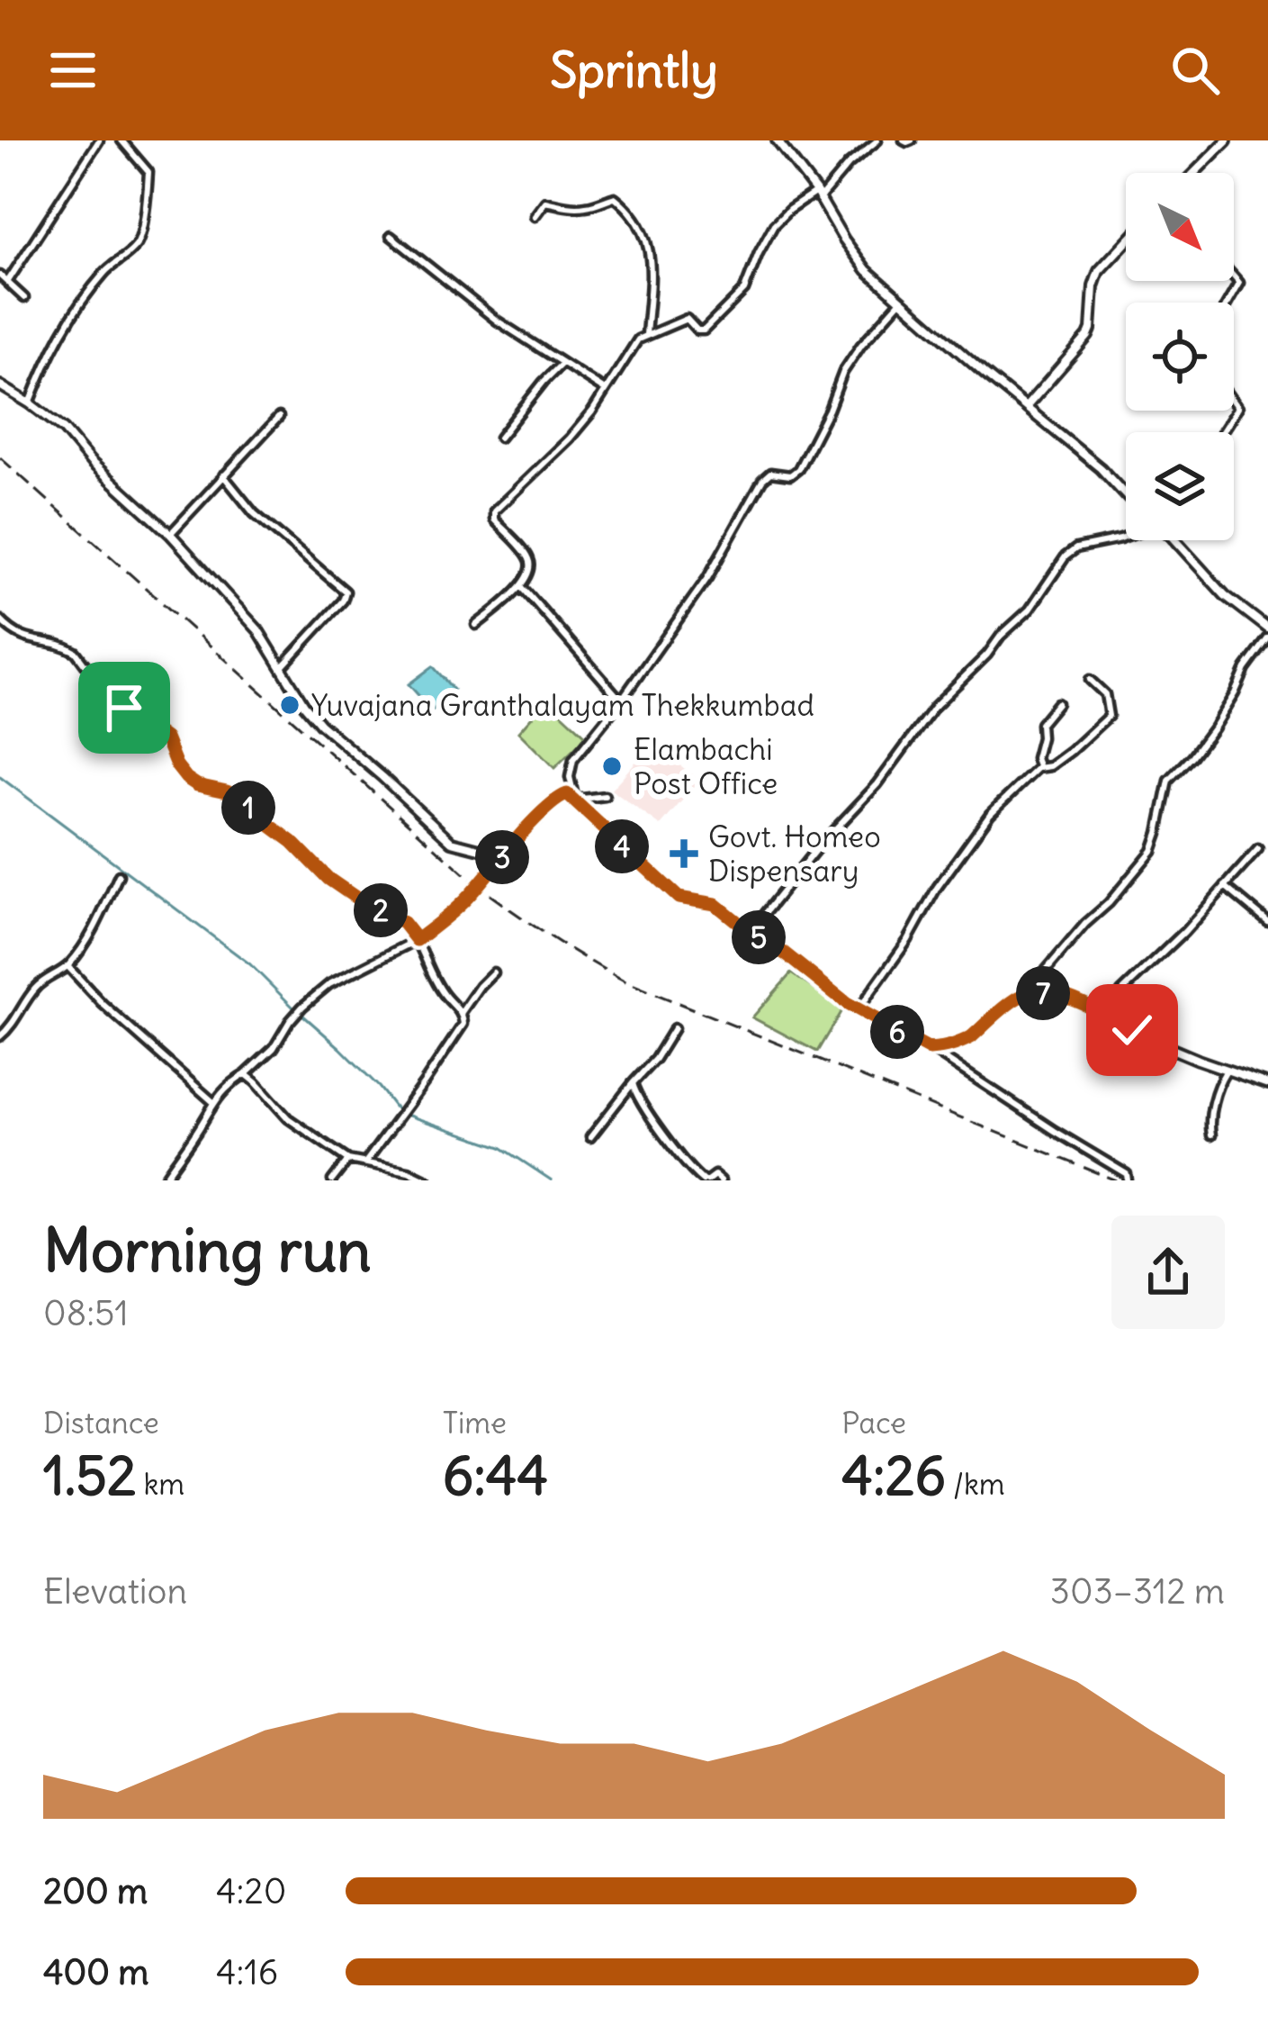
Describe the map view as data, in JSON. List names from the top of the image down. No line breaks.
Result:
{"places":{"other":["Yuvajana Granthalayam Thekkumbad","Elambachi Post Office"],"health":["Govt. Homeo Dispensary"]},"north":"bottom right","page":{"header":"Sprintly","pins":["1","4","3","2","5","7","6"],"heading":["Morning run","08:51"],"stats":[["Distance","1.52 km"],["Time","6:44"],["Pace","4:26 /km"]],"chart":["Elevation","303–312 m"],"list":[{"name":"200 m","note":"4:20"},{"name":"400 m","note":"4:16"}]}}
